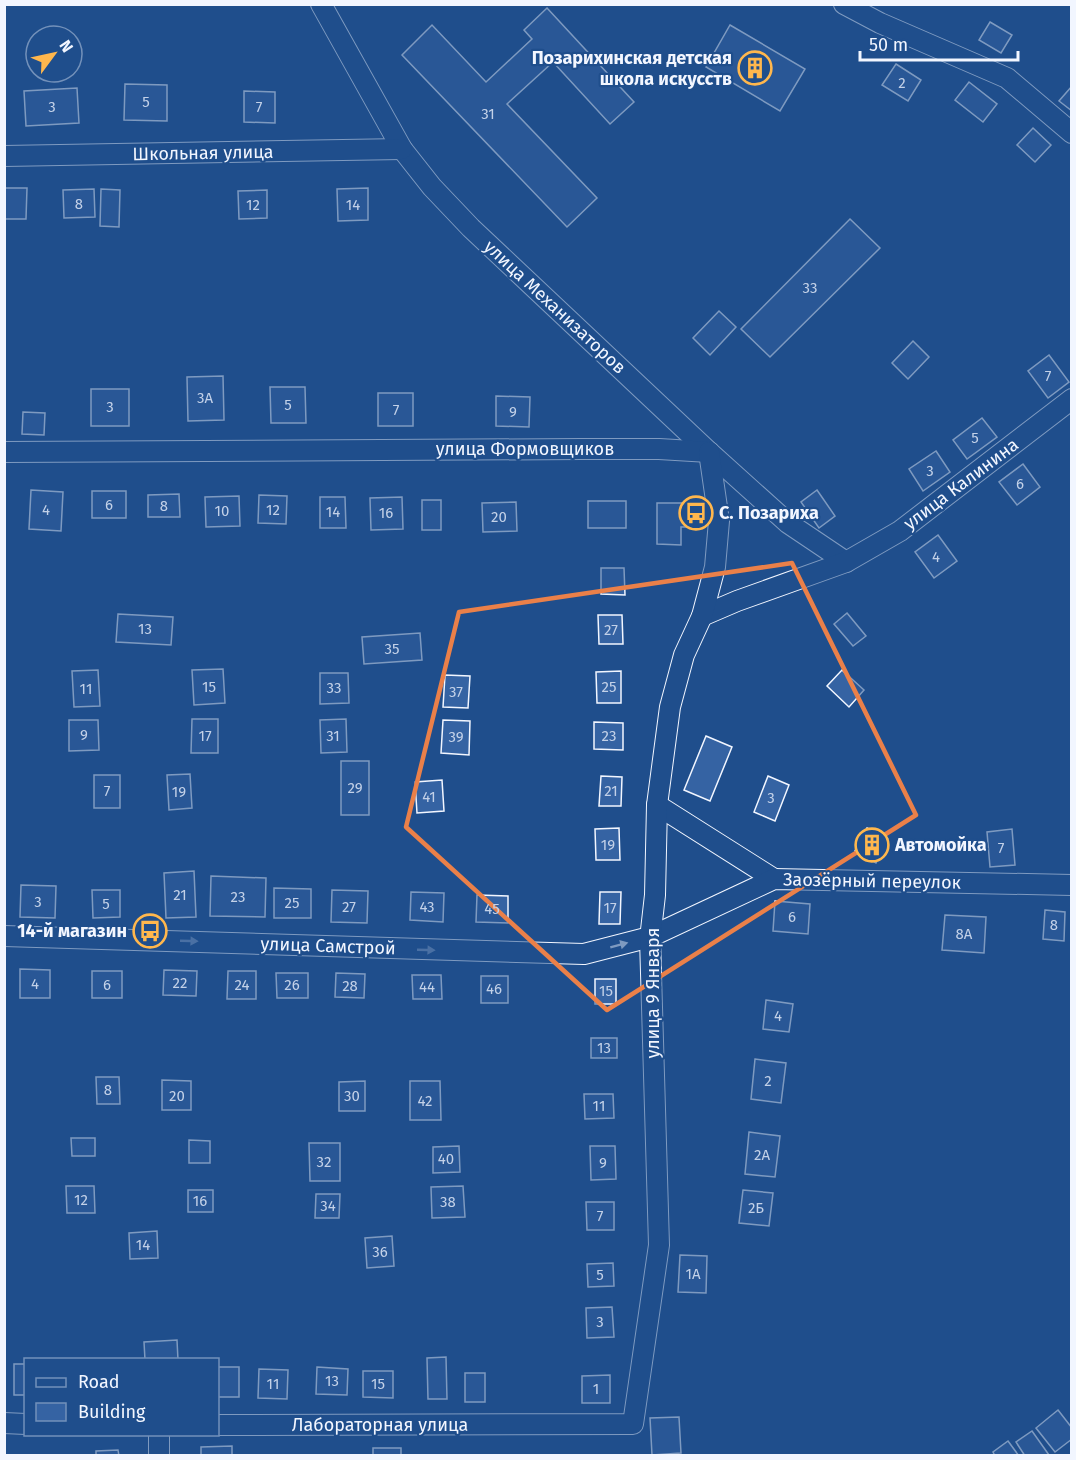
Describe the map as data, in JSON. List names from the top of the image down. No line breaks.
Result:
{"streets":{"street":["Школьная улица","улица Механизаторов","улица Формовщиков","улица Калинина","Заозёрный переулок","улица Самстрой","улица 9 Января","Лабораторная улица"]},"crossings":[["Школьная улица","улица Механизаторов"],["улица Механизаторов","улица Формовщиков"],["улица Механизаторов","улица Калинина"],["улица Механизаторов","улица 9 Января"],["улица Формовщиков","улица 9 Января"],["улица Калинина","улица 9 Января"],["Заозёрный переулок","улица Самстрой"],["Заозёрный переулок","улица 9 Января"],["улица Самстрой","улица 9 Января"],["улица 9 Января","Лабораторная улица"]],"one_way":["улица Самстрой"],"places":{"building":["Позарихинская детская школа искусств","Автомойка"],"bus stop":["С. Позариха","14-й магазин"]},"house_numbers":["2","5","3","7","31","8","12","14","33","7","3А","5","3","7","9","5","3","6","6","8","4","12","10","14","16","20","4","13","27","35","15","25","33","11","37","9","17","31","23","39","29","7","21","19","41","3","19","7","21","23","3","25","5","27","43","17","45","6","8","8А","22","4","6","24","26","28","44","46","15","4","13","2","8","20","30","42","11","2А","40","32","9","12","16","38","34","2Б","7","14","36","1А","5","3","13","11","15","1"],"legend":["Road","Building"],"scale_bar":"50 m","north":"top right"}
